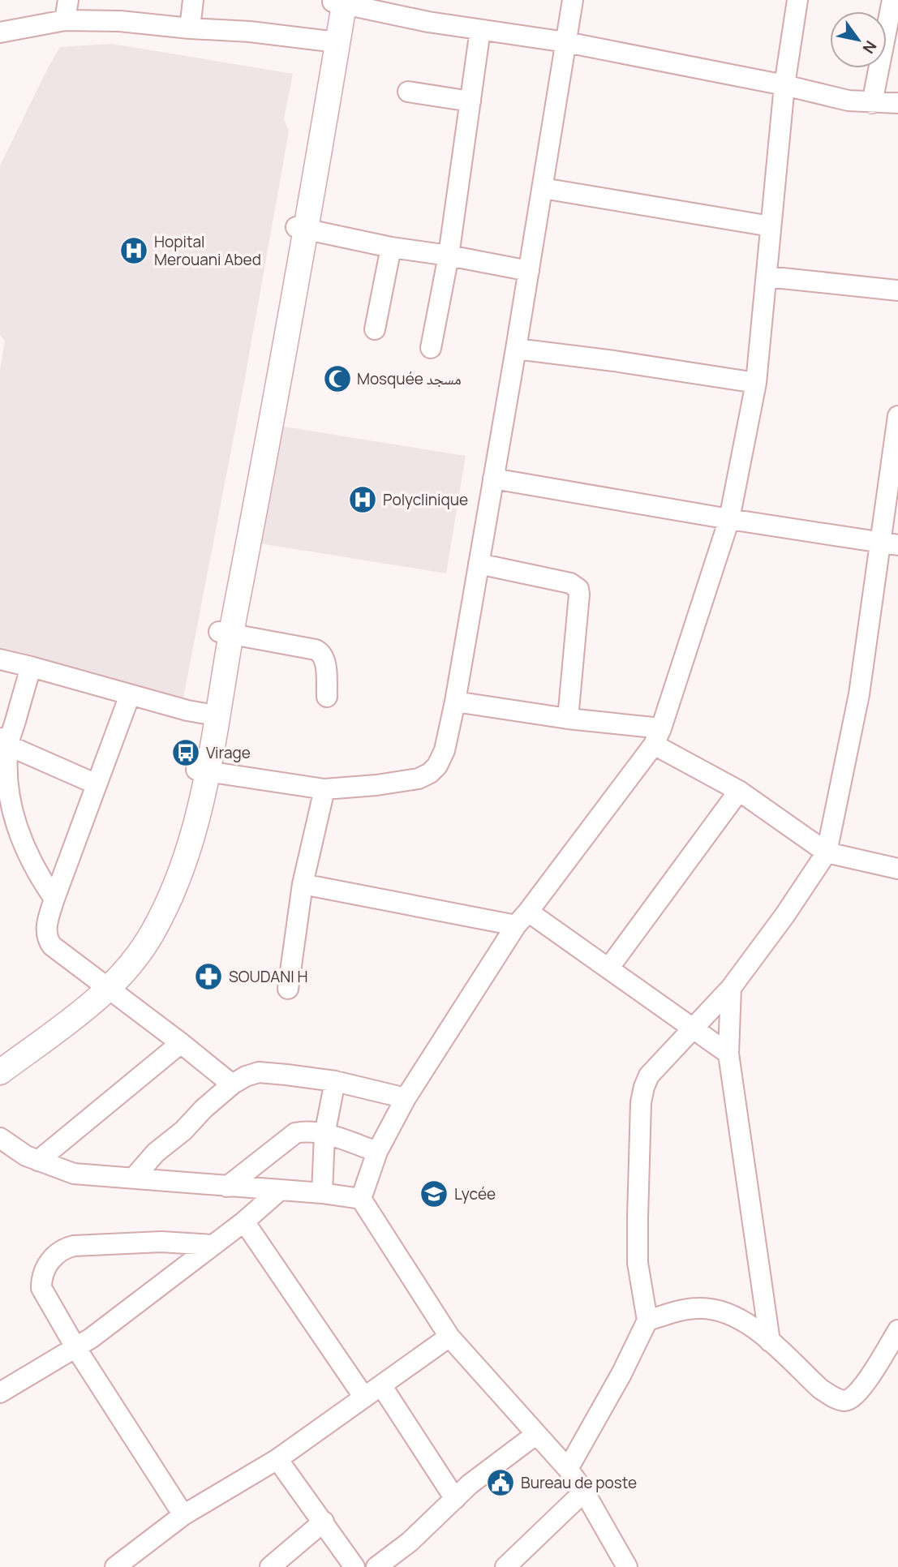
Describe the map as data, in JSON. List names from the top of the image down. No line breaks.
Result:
{"places":{"hospital":["Hopital Merouani Abed","Polyclinique"],"mosque":["Mosquée مسجد"],"bus stop":["Virage"],"pharmacy":["SOUDANI H"],"school or university":["Lycée"],"public building":["Bureau de poste"]},"north":"bottom right"}
